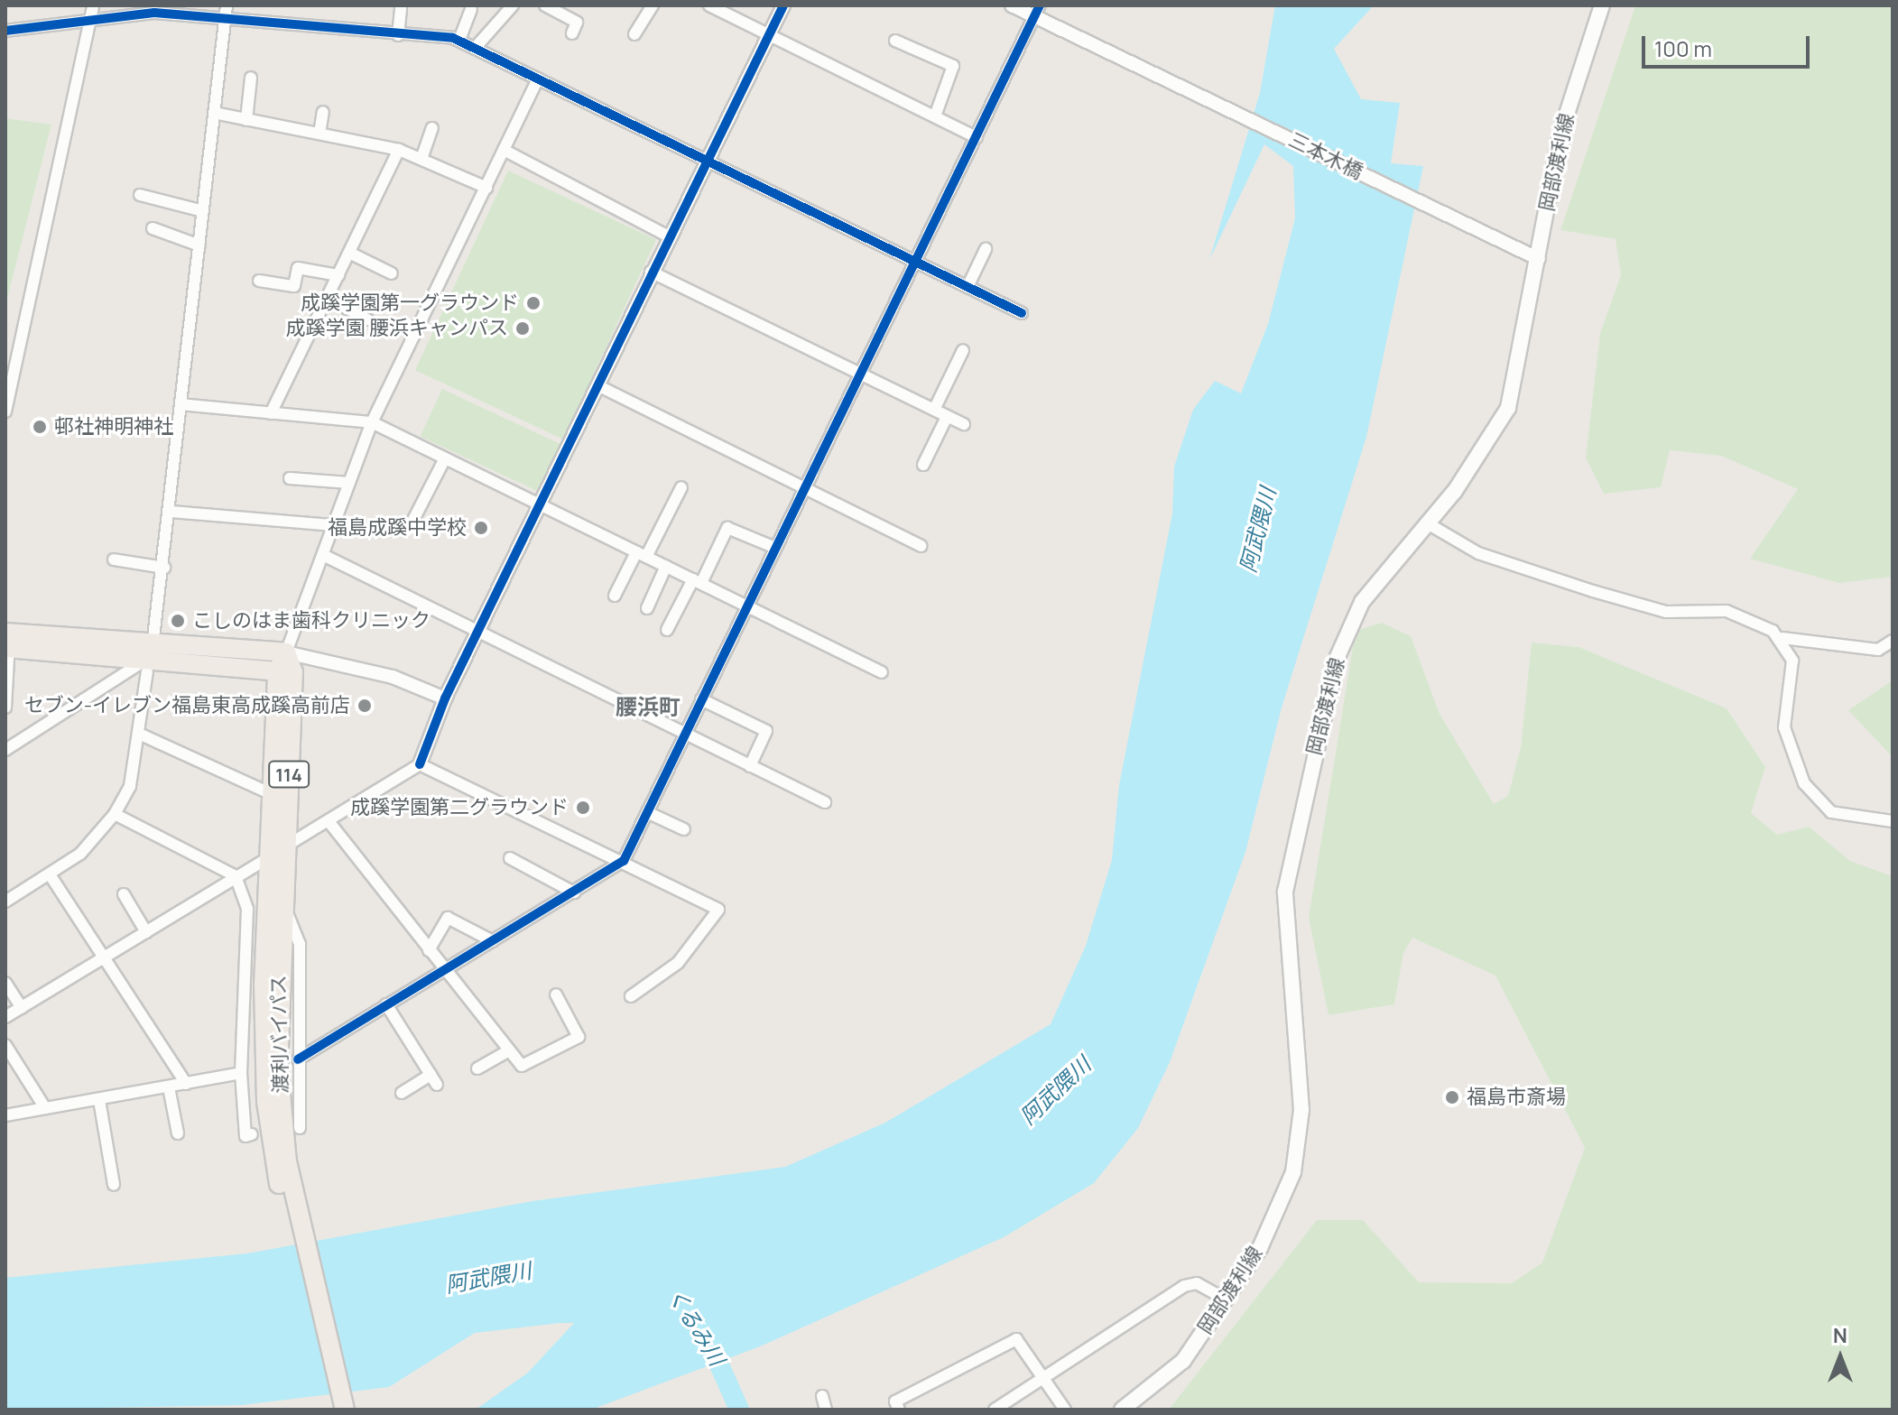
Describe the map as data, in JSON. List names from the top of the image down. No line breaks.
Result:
{"streets":{"highway":["114","渡利バイパス"],"main road":["岡部渡利線"],"street":["三本木橋"]},"crossings":[["三本木橋","岡部渡利線"]],"districts":["腰浜町"],"water":["阿武隈川","くるみ川"],"places":["成蹊学園第一グラウンド","成蹊学園 腰浜キャンパス","邨社神明神社","福島成蹊中学校","こしのはま歯科クリニック","セブン-イレブン福島東高成蹊高前店","成蹊学園第二グラウンド","福島市斎場"],"scale_bar":"100 m","north":"top"}
